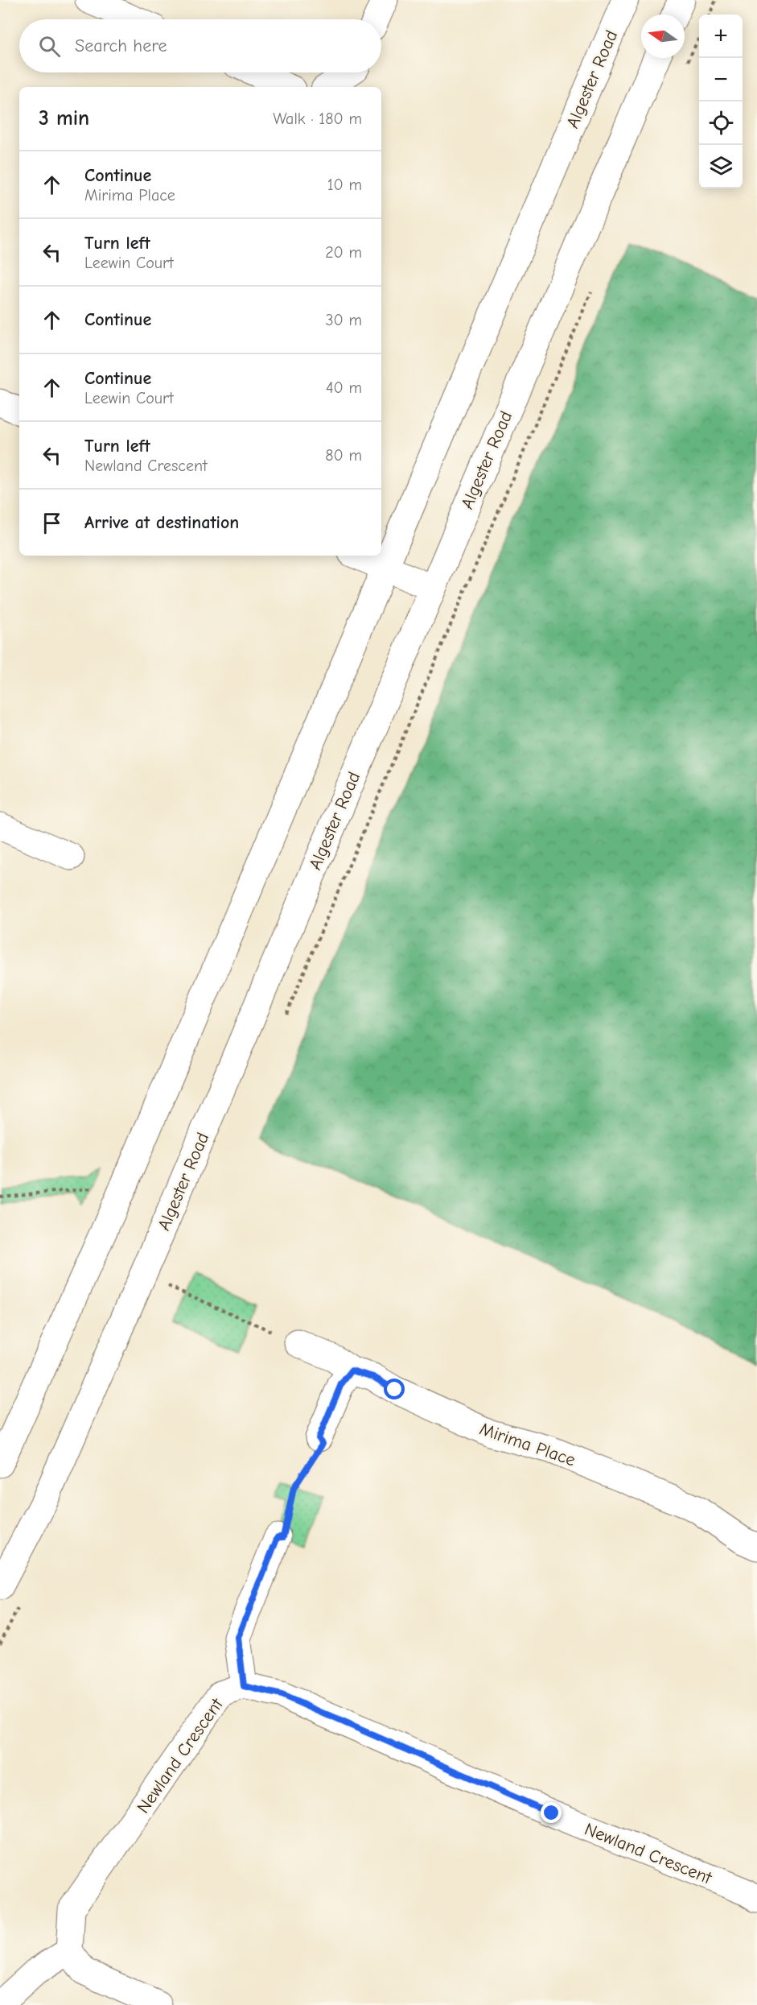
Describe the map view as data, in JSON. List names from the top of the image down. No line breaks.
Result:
{"streets":{"main road":["Algester Road","Mirima Place","Newland Crescent"]},"north":"left","page":{"map_buttons":["+","−"],"search":"Search here","heading":["3 min","Walk · 180 m"],"list":[["Continue","Mirima Place","10 m"],["Turn left","Leewin Court","20 m"],["Continue","30 m"],["Continue","Leewin Court","40 m"],["Turn left","Newland Crescent","80 m"],"Arrive at destination"]}}
